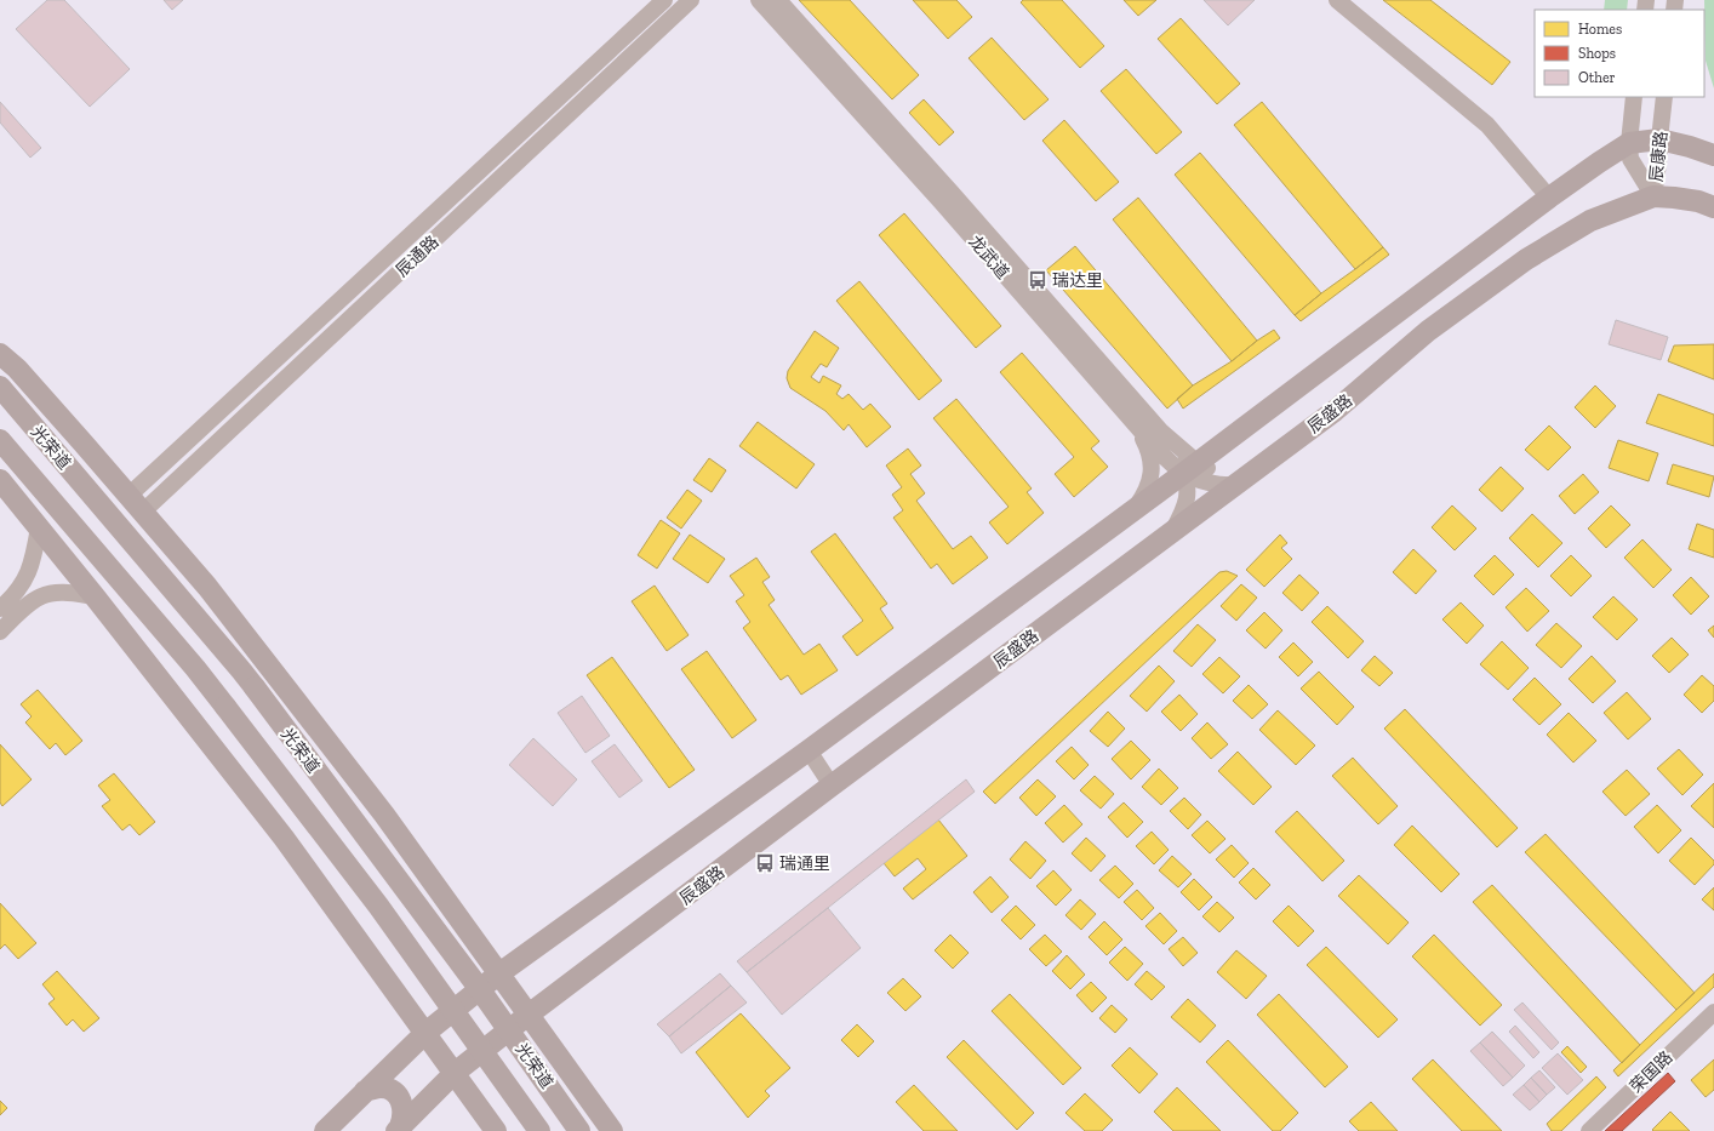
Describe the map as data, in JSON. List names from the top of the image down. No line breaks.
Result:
{"streets":{"main road":["辰盛路","光荣道"],"street":["辰康路","辰通路","龙武道","荣国路"]},"crossings":[["辰康路","辰盛路"],["龙武道","辰盛路"]],"places":{"bus stop":["瑞达里","瑞通里"]},"legend":["Homes","Shops","Other"]}
